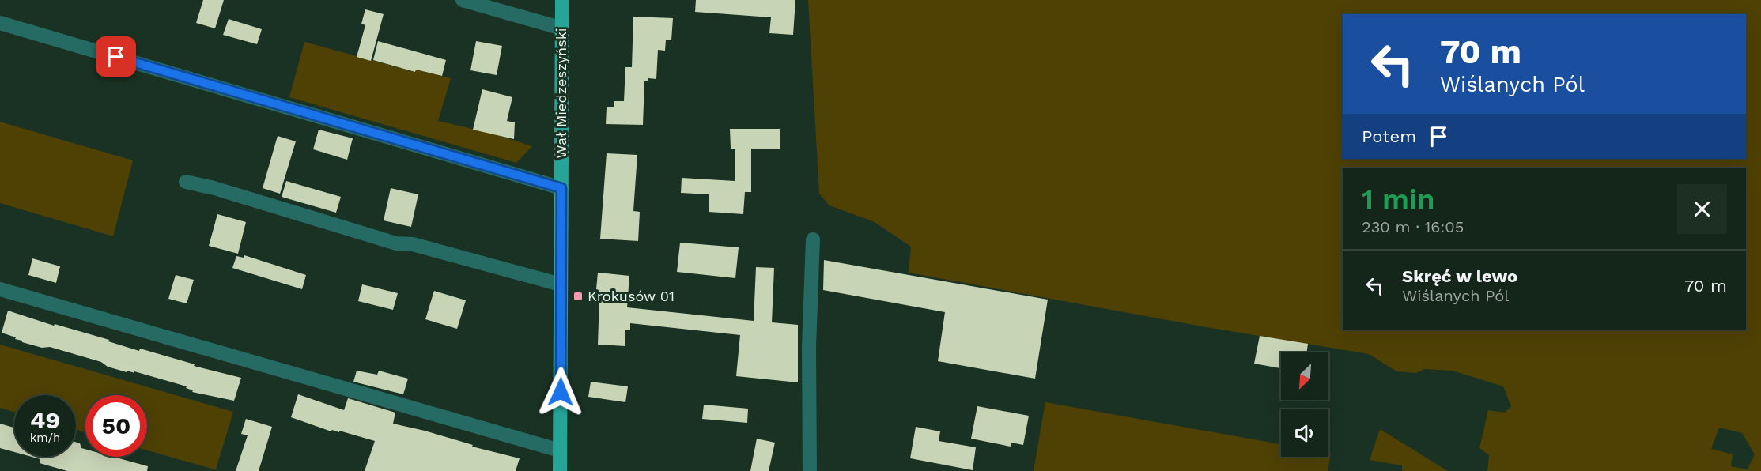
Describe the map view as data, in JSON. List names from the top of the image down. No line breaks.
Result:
{"streets":{"main road":["Wał Miedzeszyński"]},"places":{"transit":["Krokusów 01"]},"north":"bottom left","page":{"turn":["70 m","Wiślanych Pól"],"then":"Potem","heading":["1 min","230 m · 16:05"],"list":[{"name":"Skręć w lewo","note":"Wiślanych Pól","value":"70 m"}],"speed":"49 km/h","limit":"50"}}
